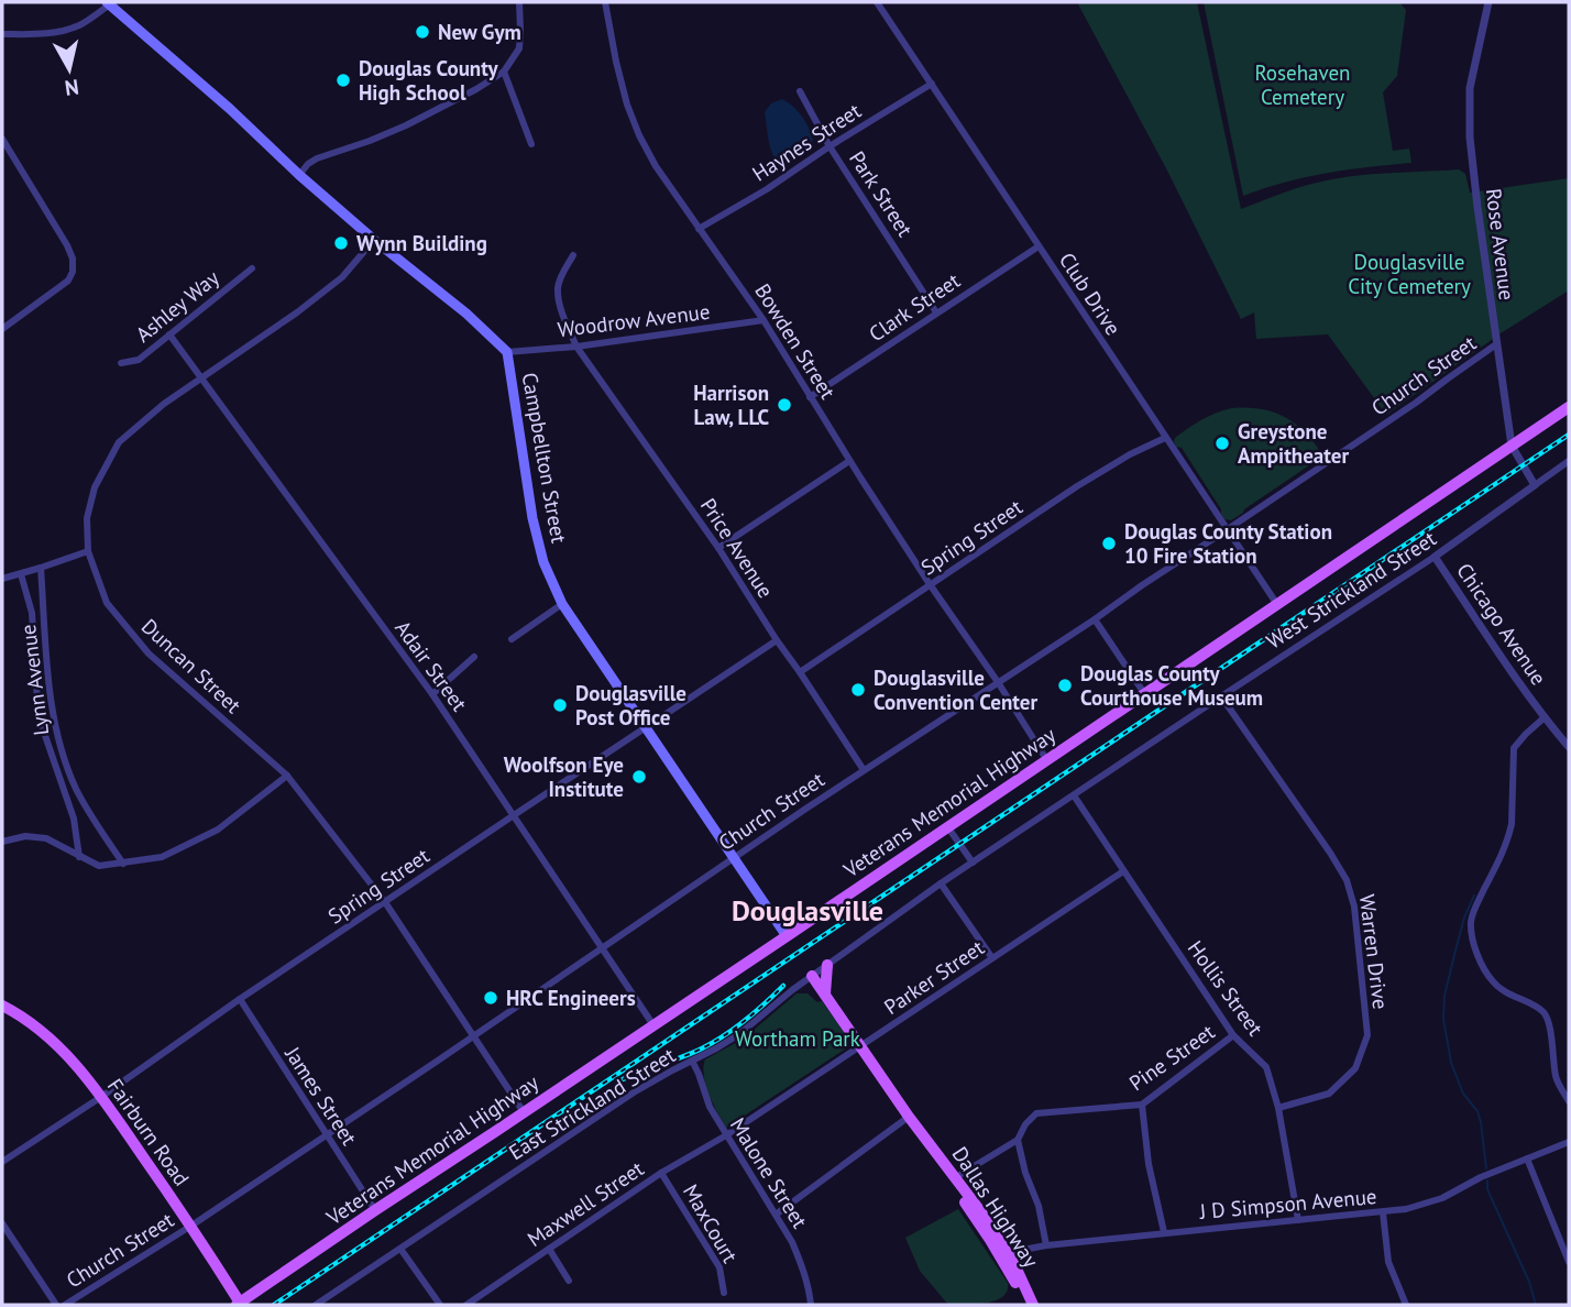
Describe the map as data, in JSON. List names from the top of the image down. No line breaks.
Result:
{"streets":{"main road":["Campbellton Street","Veterans Memorial Highway","Fairburn Road","Dallas Highway"],"street":["Haynes Street","Park Street","Rose Avenue","Club Drive","Ashley Way","Clark Street","Woodrow Avenue","Bowden Street","Church Street","Spring Street","Price Avenue","West Strickland Street","Chicago Avenue","Duncan Street","Adair Street","Lynn Avenue","Warren Drive","Parker Street","Hollis Street","Pine Street","James Street","East Strickland Street","Malone Street","Maxwell Street","J D Simpson Avenue","MaxCourt"]},"crossings":[["Haynes Street","Park Street"],["Haynes Street","Club Drive"],["Haynes Street","Bowden Street"],["Park Street","Clark Street"],["Rose Avenue","Church Street"],["Rose Avenue","West Strickland Street"],["Rose Avenue","Veterans Memorial Highway"],["Club Drive","Clark Street"],["Club Drive","Church Street"],["Club Drive","Spring Street"],["Club Drive","Veterans Memorial Highway"],["Ashley Way","Adair Street"],["Clark Street","Bowden Street"],["Woodrow Avenue","Bowden Street"],["Woodrow Avenue","Campbellton Street"],["Woodrow Avenue","Price Avenue"],["Bowden Street","Church Street"],["Bowden Street","Spring Street"],["Bowden Street","Veterans Memorial Highway"],["Church Street","Campbellton Street"],["Church Street","Price Avenue"],["Church Street","Duncan Street"],["Church Street","Adair Street"],["Church Street","James Street"],["Church Street","Fairburn Road"],["Campbellton Street","Spring Street"],["Campbellton Street","Duncan Street"],["Campbellton Street","Veterans Memorial Highway"],["Spring Street","Price Avenue"],["Spring Street","Duncan Street"],["Spring Street","Adair Street"],["Spring Street","James Street"],["Spring Street","Fairburn Road"],["West Strickland Street","Chicago Avenue"],["West Strickland Street","Warren Drive"],["West Strickland Street","Hollis Street"],["West Strickland Street","East Strickland Street"],["Duncan Street","Adair Street"],["Duncan Street","Veterans Memorial Highway"],["Adair Street","Veterans Memorial Highway"],["Veterans Memorial Highway","James Street"],["Veterans Memorial Highway","Fairburn Road"],["Warren Drive","Hollis Street"],["Parker Street","Hollis Street"],["Parker Street","Malone Street"],["Parker Street","Maxwell Street"],["Parker Street","Dallas Highway"],["Hollis Street","Pine Street"],["Hollis Street","East Strickland Street"],["Hollis Street","J D Simpson Avenue"],["East Strickland Street","Malone Street"],["East Strickland Street","Dallas Highway"],["Malone Street","Maxwell Street"],["Maxwell Street","MaxCourt"],["J D Simpson Avenue","Dallas Highway"]],"districts":["Douglasville"],"parks":["Rosehaven Cemetery","Douglasville City Cemetery","Wortham Park"],"places":["New Gym","Douglas County High School","Wynn Building","Harrison Law, LLC","Greystone Ampitheater","Douglas County Station 10 Fire Station","Douglas County Courthouse Museum","Douglasville Convention Center","Douglasville Post Office","Woolfson Eye Institute","HRC Engineers"],"north":"bottom"}
